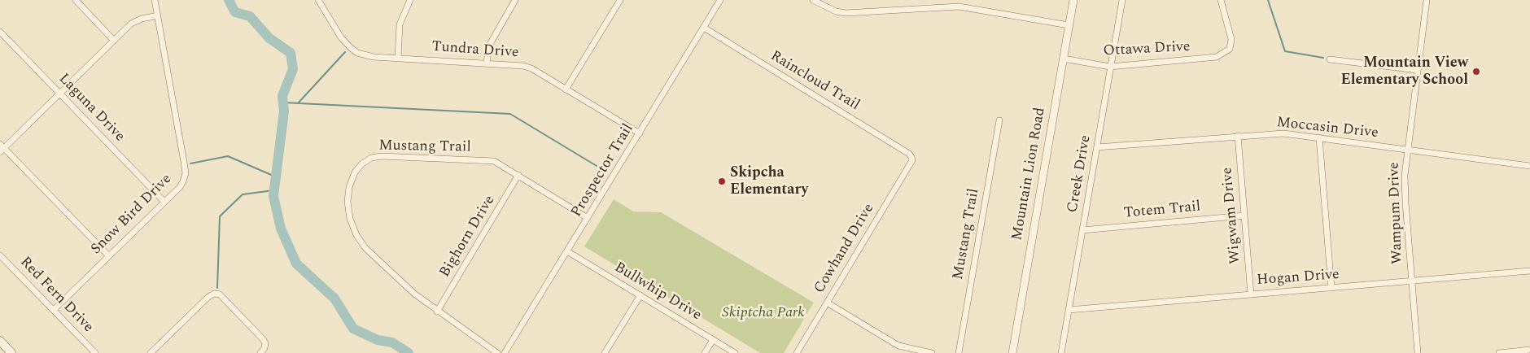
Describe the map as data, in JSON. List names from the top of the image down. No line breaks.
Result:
{"streets":{"street":["Ottawa Drive","Tundra Drive","Raincloud Trail","Laguna Drive","Moccasin Drive","Mustang Trail","Prospector Trail","Mountain Lion Road","Creek Drive","Totem Trail","Wampum Drive","Snow Bird Drive","Wigwam Drive","Bighorn Drive","Cowhand Drive","Hogan Drive","Bullwhip Drive","Red Fern Drive"]},"crossings":[["Ottawa Drive","Mountain Lion Road"],["Ottawa Drive","Creek Drive"],["Tundra Drive","Prospector Trail"],["Raincloud Trail","Prospector Trail"],["Raincloud Trail","Cowhand Drive"],["Laguna Drive","Snow Bird Drive"],["Moccasin Drive","Creek Drive"],["Moccasin Drive","Wampum Drive"],["Moccasin Drive","Wigwam Drive"],["Mustang Trail","Prospector Trail"],["Mustang Trail","Bighorn Drive"],["Prospector Trail","Bullwhip Drive"],["Creek Drive","Totem Trail"],["Creek Drive","Hogan Drive"],["Totem Trail","Wigwam Drive"],["Wampum Drive","Hogan Drive"],["Snow Bird Drive","Red Fern Drive"],["Wigwam Drive","Hogan Drive"]],"parks":["Skiptcha Park"],"places":["Mountain View Elementary School","Skipcha Elementary"]}
